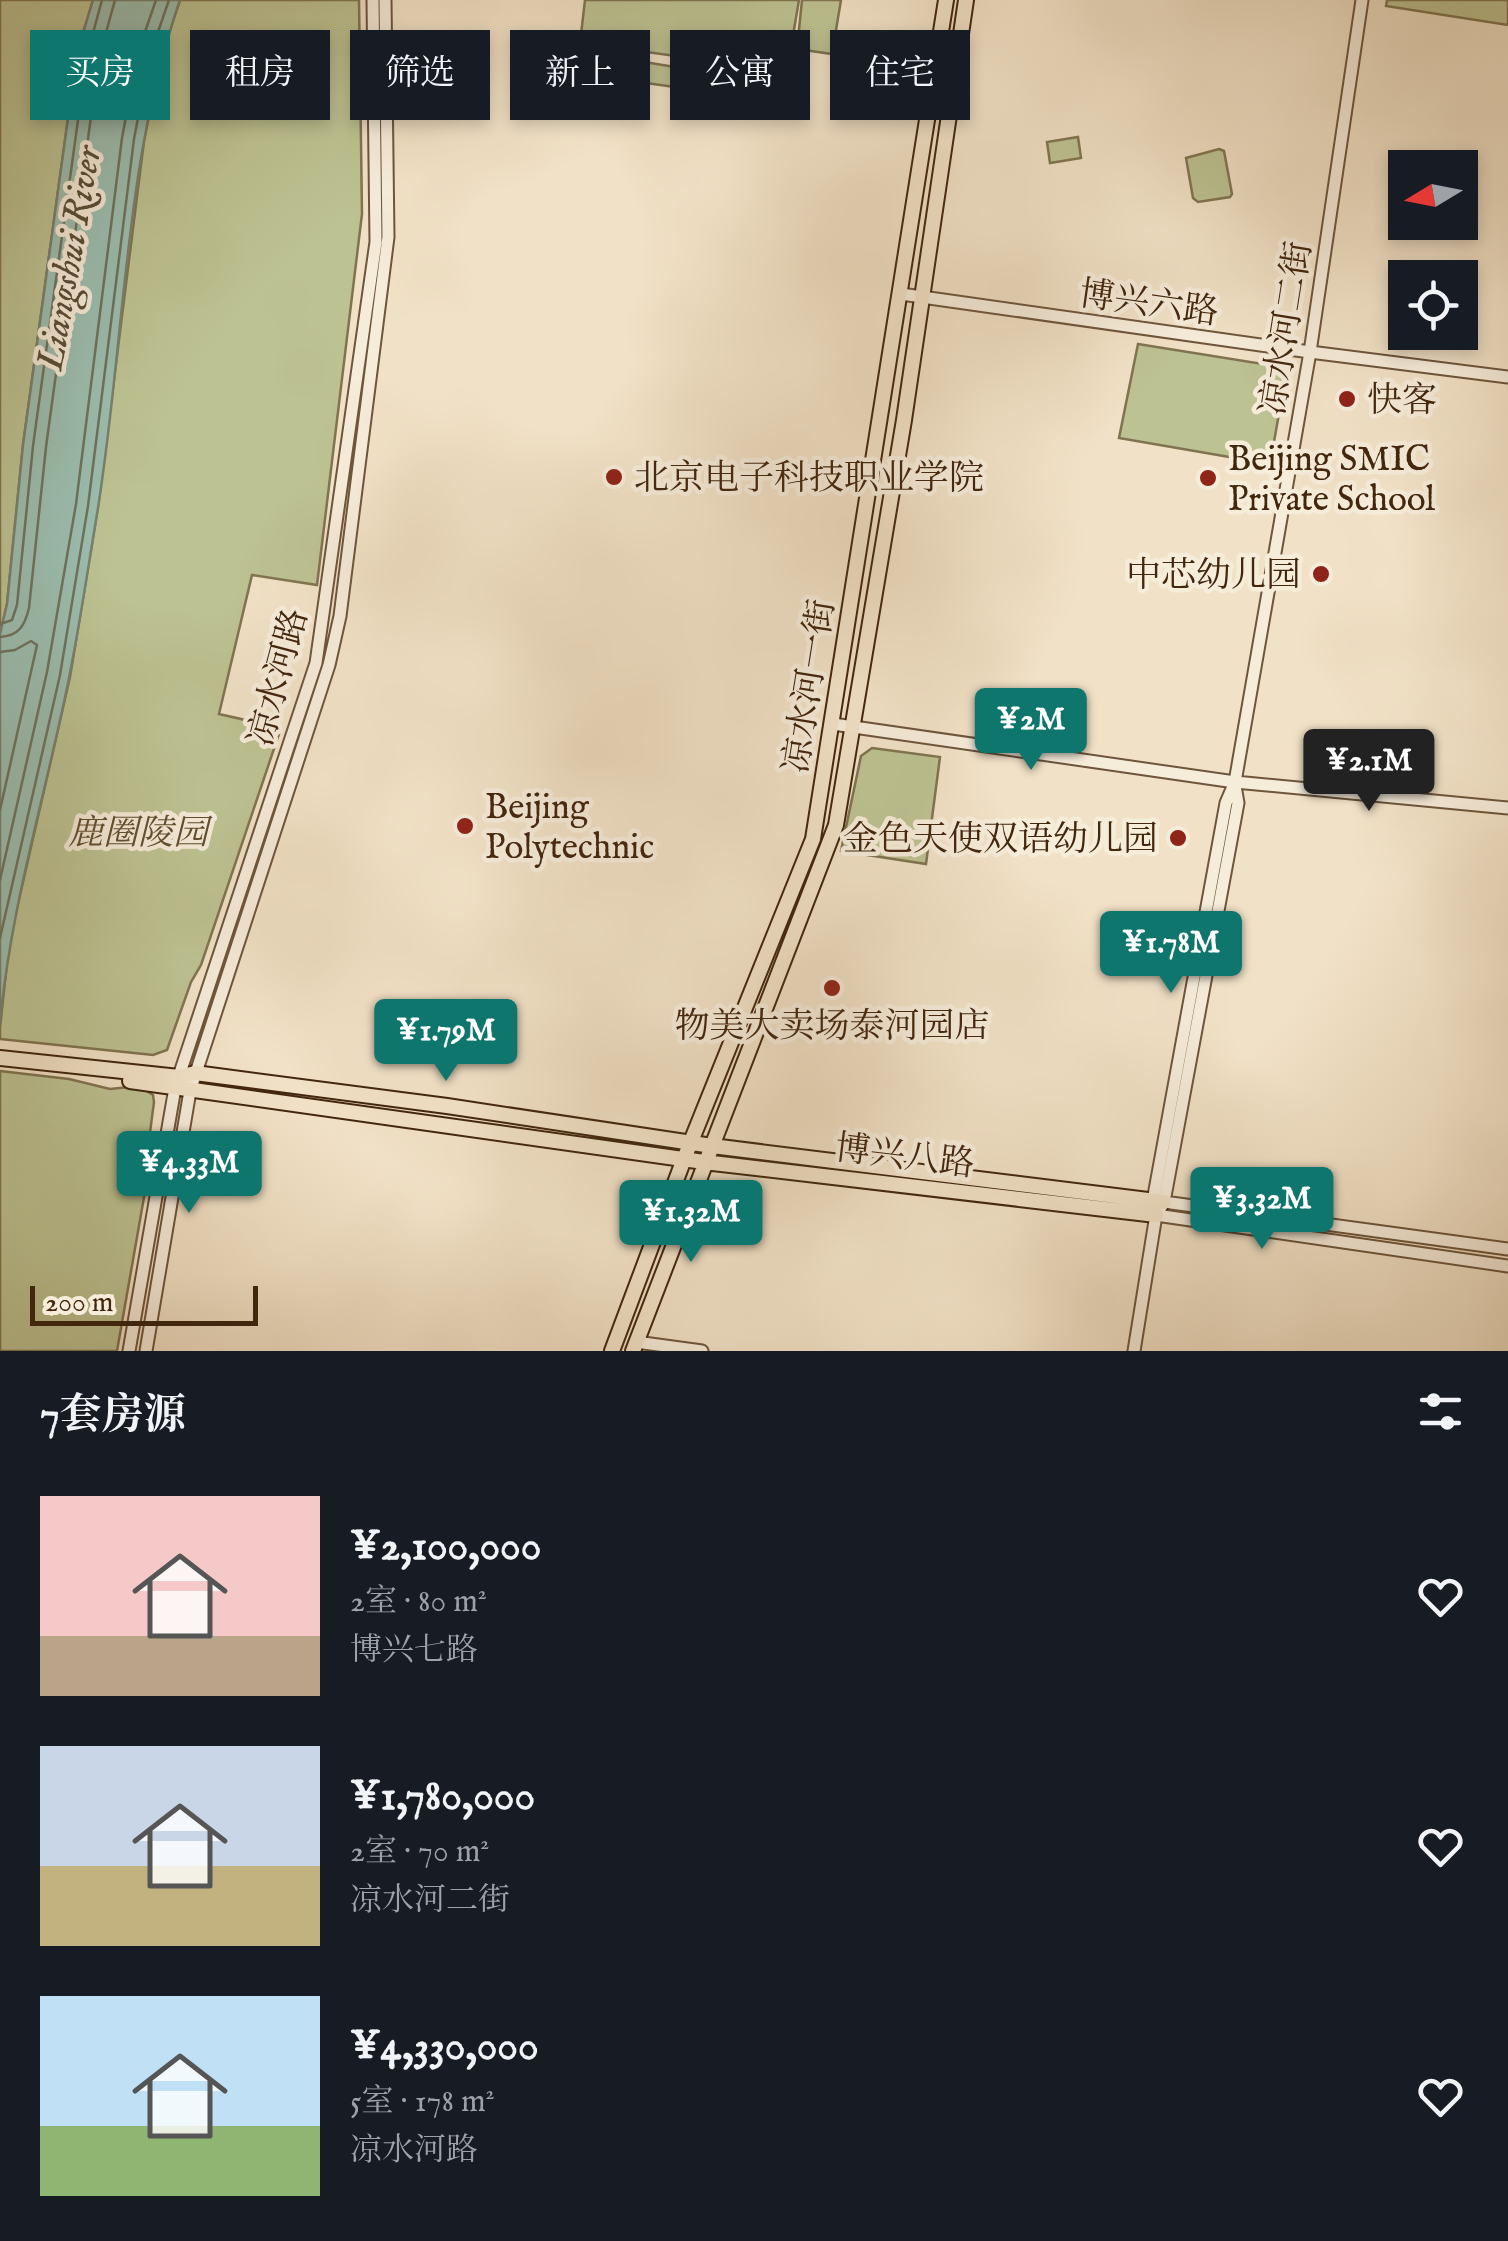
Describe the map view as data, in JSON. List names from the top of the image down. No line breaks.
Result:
{"streets":{"main road":["凉水河一街","博兴八路"],"street":["博兴六路","凉水河二街","凉水河路"]},"crossings":[["博兴六路","凉水河二街"],["博兴六路","凉水河一街"],["凉水河二街","博兴八路"],["凉水河路","博兴八路"],["凉水河一街","博兴八路"]],"water":["Liangshui River"],"parks":["鹿圈陵园"],"places":["快客","北京电子科技职业学院","Beijing SMIC Private School","中芯幼儿园","Beijing Polytechnic","金色天使双语幼儿园","物美大卖场泰河园店"],"scale_bar":"200 m","north":"left","page":{"chip":["买房","租房","筛选","新上","公寓","住宅"],"price":["¥2M","¥2.1M","¥1.78M","¥1.79M","¥4.33M","¥3.32M","¥1.32M"],"scale":"200 m","heading":"7套房源","list":[{"name":"¥2,100,000","note":"2室 · 80 m² · 博兴七路"},{"name":"¥1,780,000","note":"2室 · 70 m² · 凉水河二街"},{"name":"¥4,330,000","note":"5室 · 178 m² · 凉水河路"}]}}
